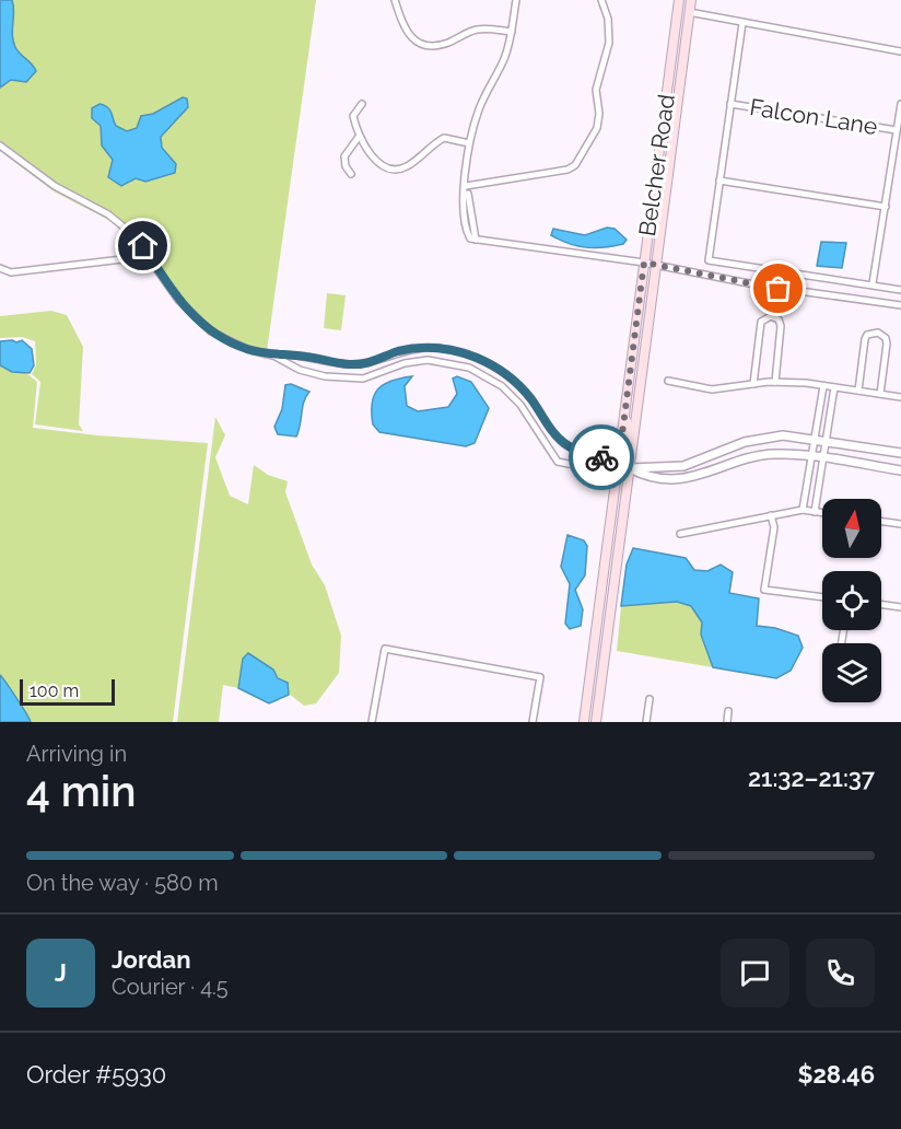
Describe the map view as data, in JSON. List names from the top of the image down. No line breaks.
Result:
{"streets":{"main road":["Belcher Road"],"street":["Falcon Lane"]},"scale_bar":"100 m","north":"top","page":{"scale":"100 m","heading":["4 min","Arriving in","21:32–21:37"],"panel":["Jordan","Courier · 4.5","Order #5930","$28.46"],"bar":"On the way · 580 m","round":"J"}}
